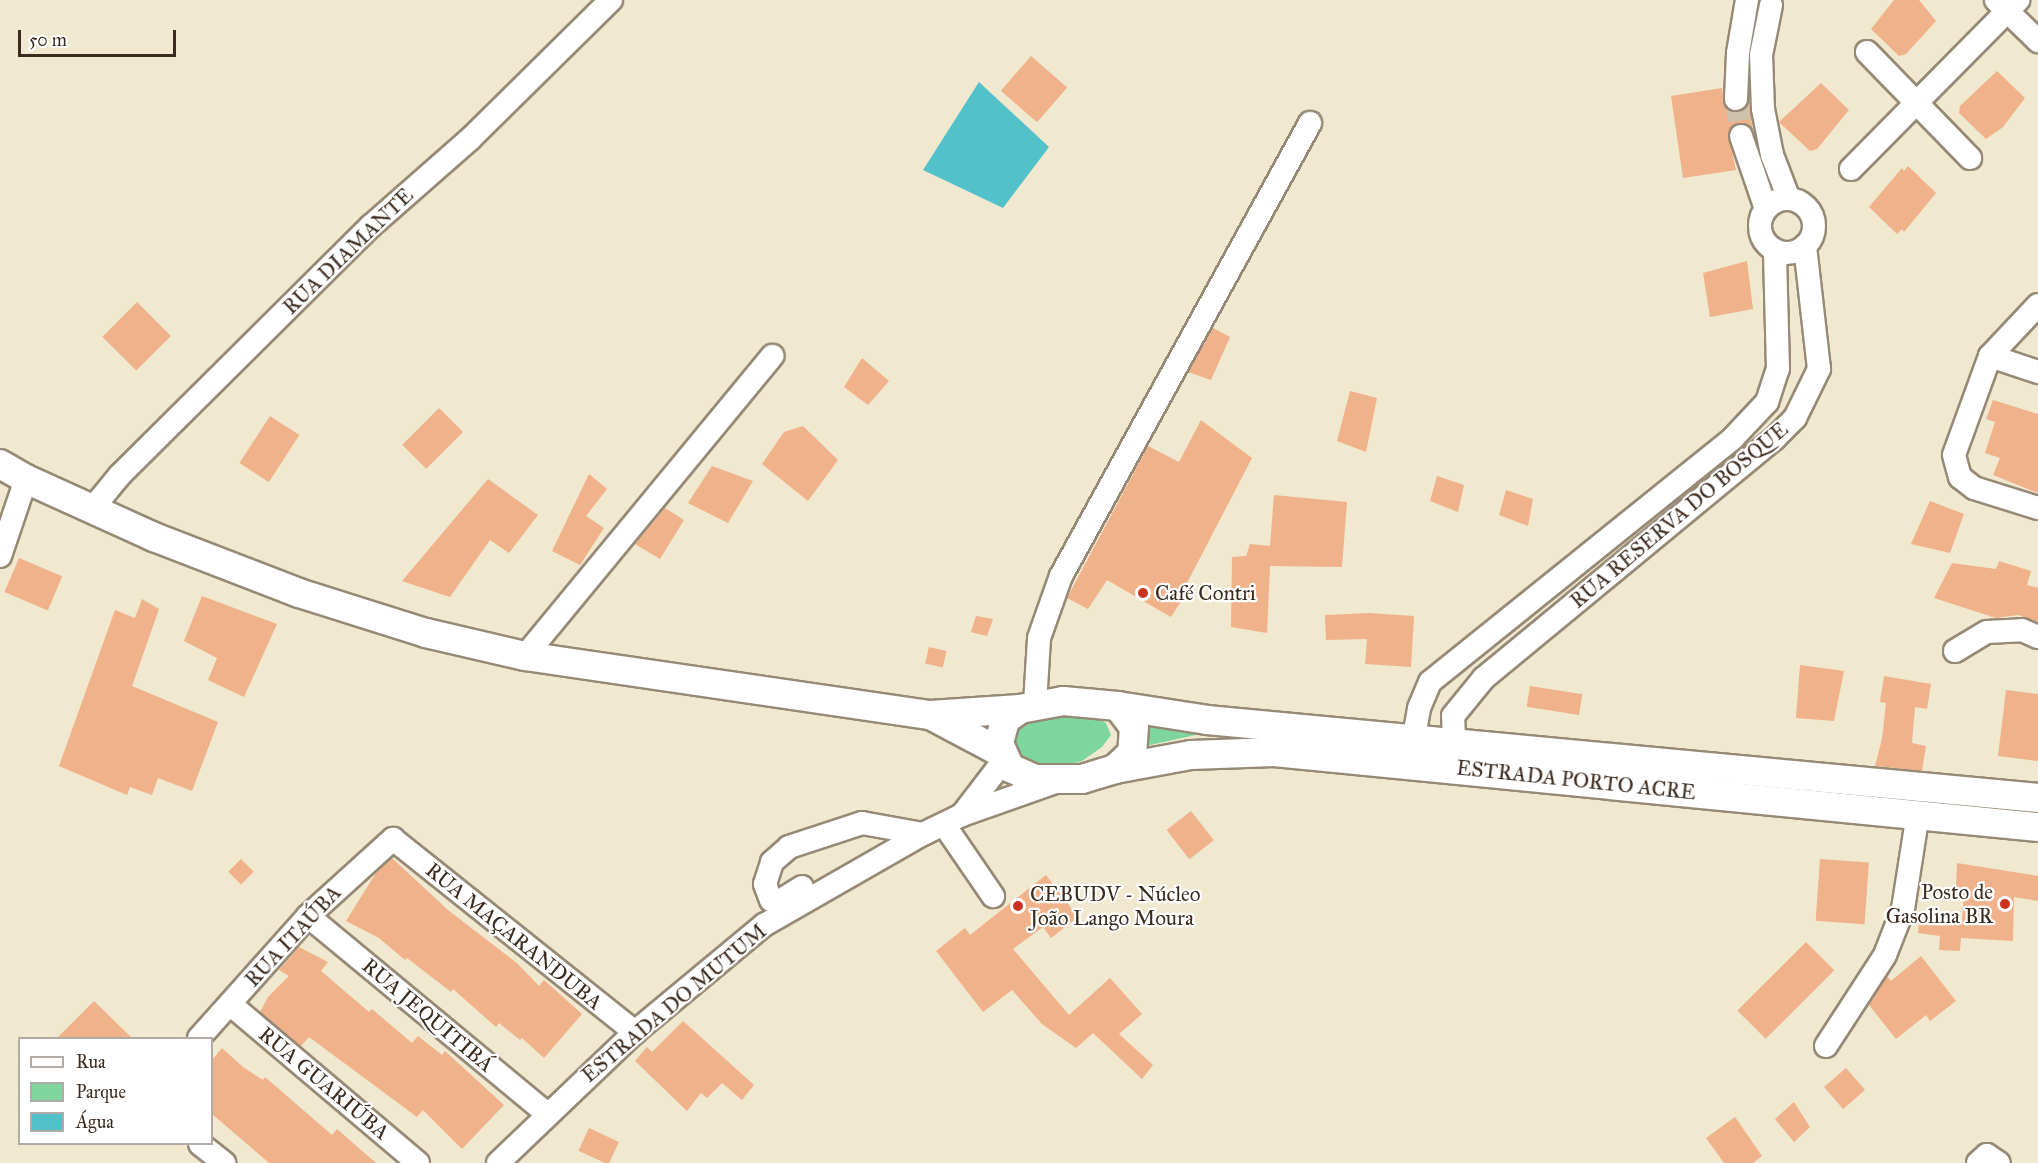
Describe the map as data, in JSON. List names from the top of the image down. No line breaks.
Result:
{"streets":{"main road":["ESTRADA PORTO ACRE"],"street":["RUA DIAMANTE","RUA RESERVA DO BOSQUE","RUA ITAÚBA","RUA MAÇARANDUBA","ESTRADA DO MUTUM","RUA JEQUITIBÁ","RUA GUARIÚBA"]},"crossings":[["RUA RESERVA DO BOSQUE","ESTRADA PORTO ACRE"],["ESTRADA PORTO ACRE","ESTRADA DO MUTUM"],["RUA ITAÚBA","RUA MAÇARANDUBA"],["RUA ITAÚBA","RUA JEQUITIBÁ"],["RUA ITAÚBA","RUA GUARIÚBA"],["RUA MAÇARANDUBA","ESTRADA DO MUTUM"],["ESTRADA DO MUTUM","RUA JEQUITIBÁ"]],"places":["Café Contri","Posto de Gasolina BR","CEBUDV - Núcleo João Lango Moura"],"legend":["Rua","Parque","Água"],"scale_bar":"50 m"}
